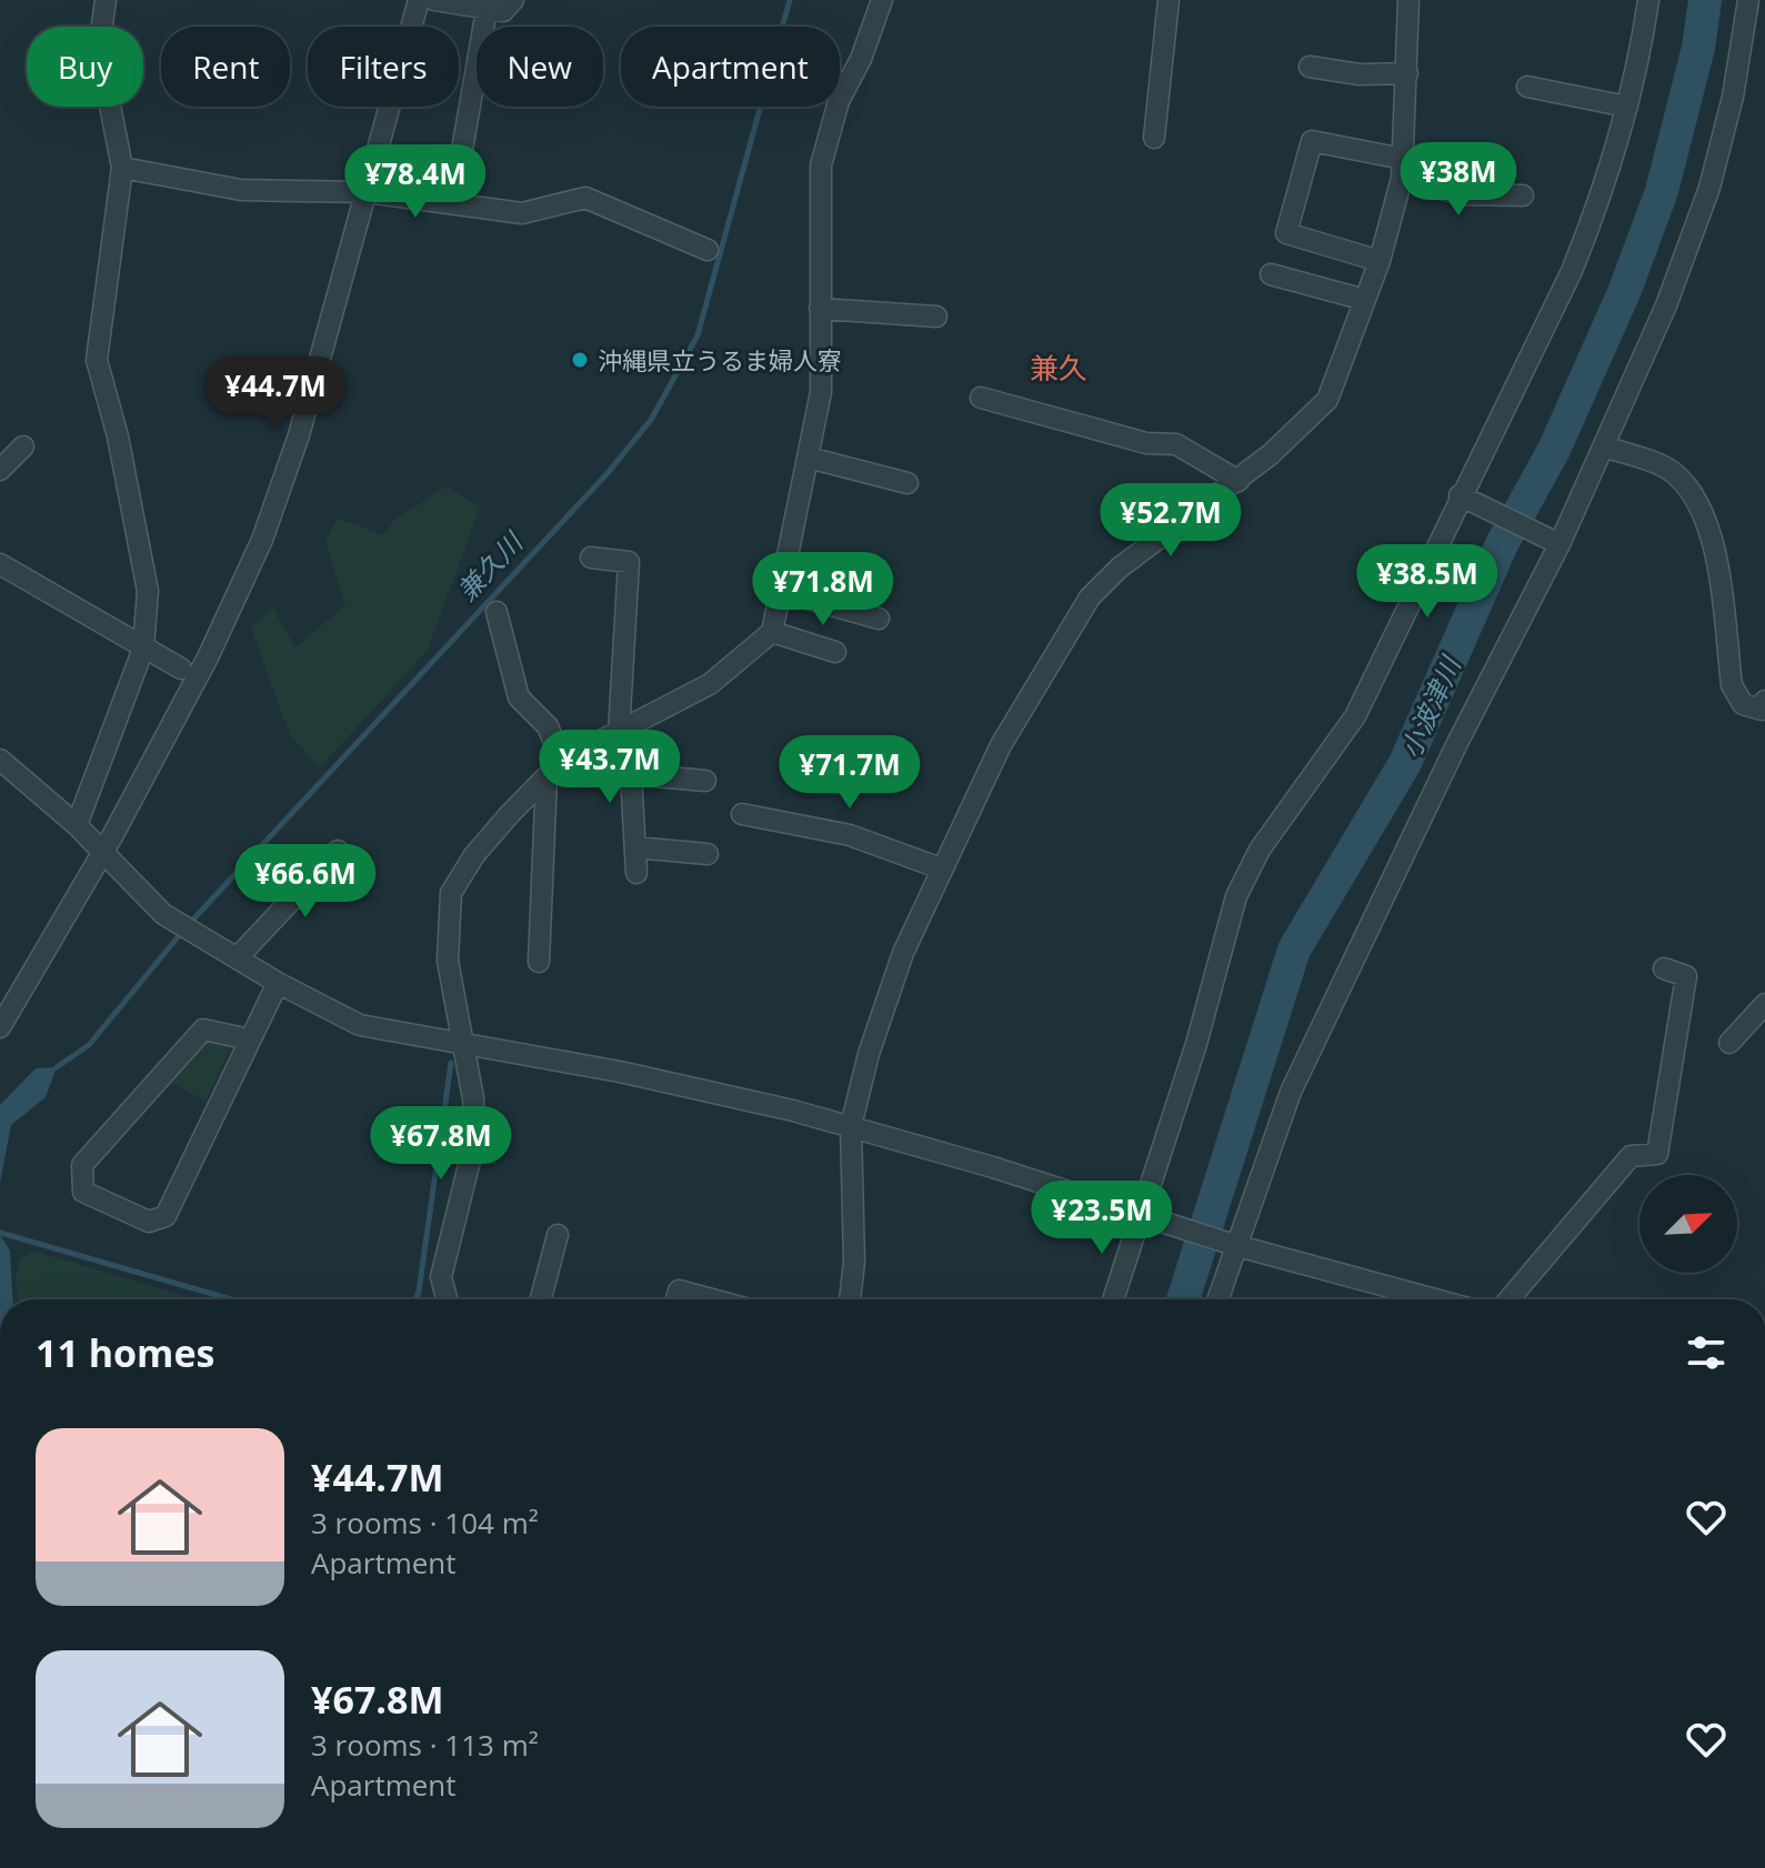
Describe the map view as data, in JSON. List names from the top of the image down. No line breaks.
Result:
{"districts":["兼久"],"water":["兼久川","小波津川"],"places":["沖縄県立うるま婦人寮"],"north":"top right","page":{"chip":["Buy","Rent","Filters","New","Apartment"],"price":["¥38M","¥78.4M","¥44.7M","¥52.7M","¥38.5M","¥71.8M","¥43.7M","¥71.7M","¥66.6M","¥67.8M","¥23.5M"],"heading":"11 homes","list":[{"name":"¥44.7M","note":"3 rooms · 104 m² · Apartment"},{"name":"¥67.8M","note":"3 rooms · 113 m² · Apartment"}]}}
